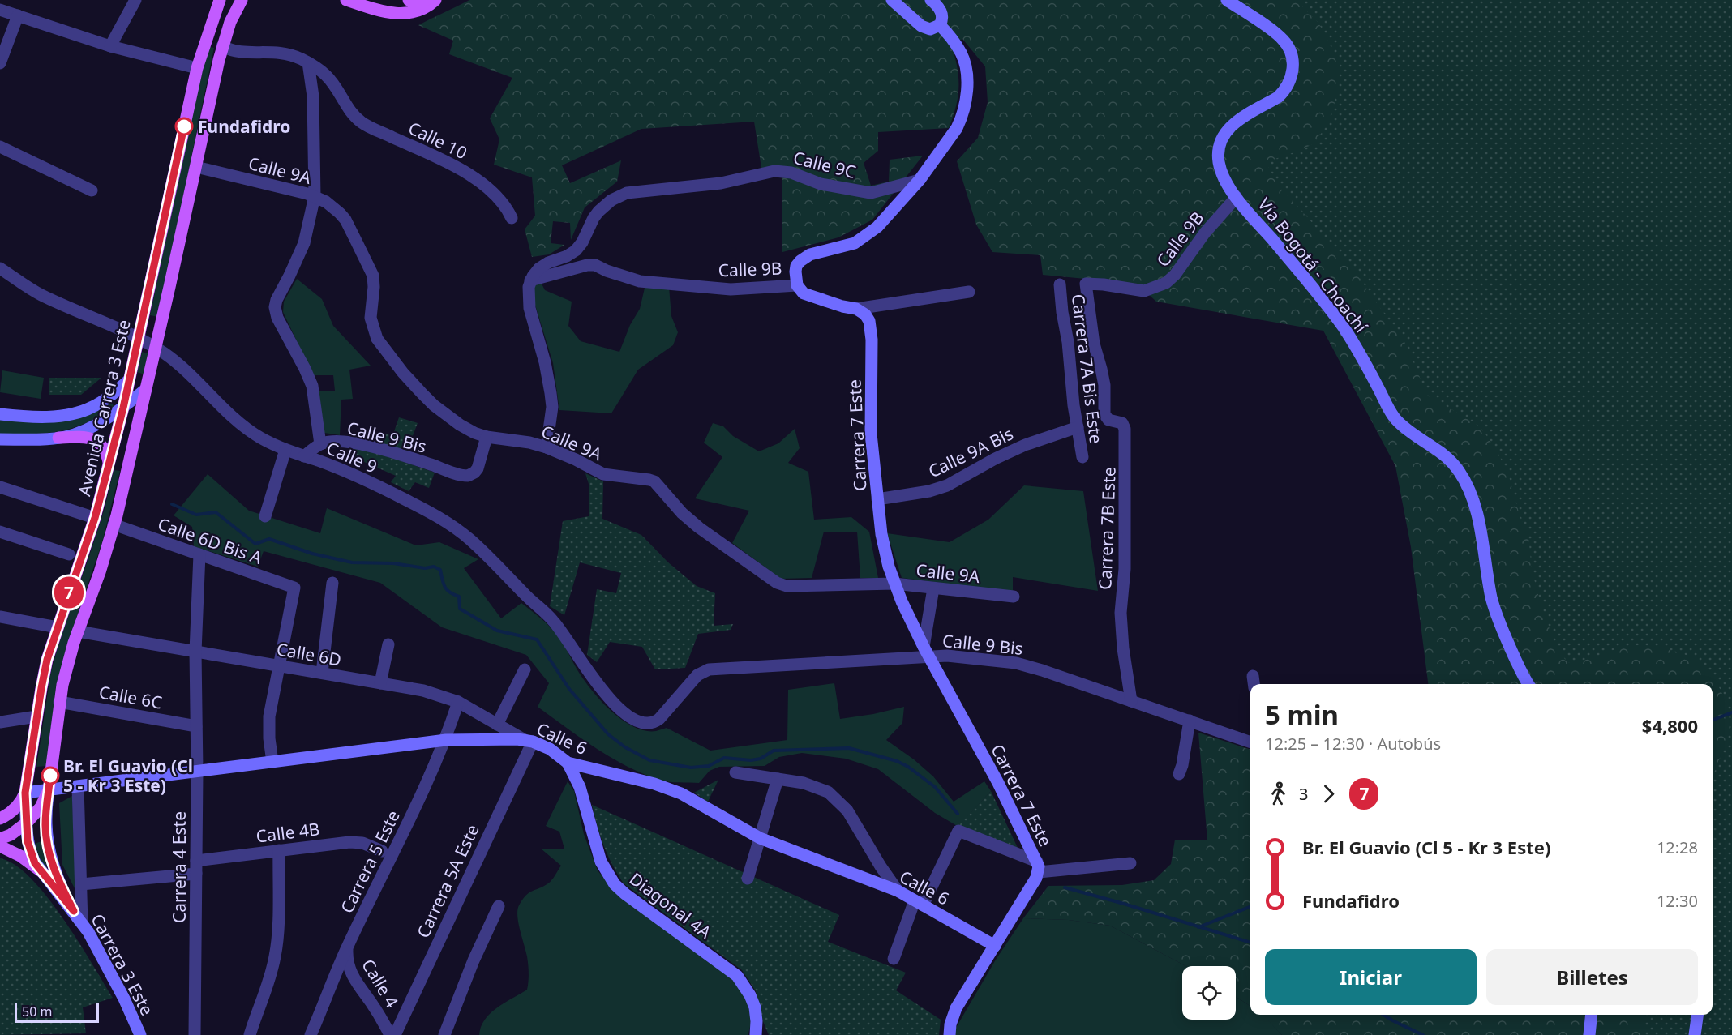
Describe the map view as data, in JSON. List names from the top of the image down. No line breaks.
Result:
{"streets":{"main road":["Avenida Carrera 3 Este"],"street":["Calle 10","Calle 9C","Calle 9A","Calle 9B","Vía Bogotá - Choachí","Carrera 7A Bis Este","Carrera 7 Este","Calle 9 Bis","Calle 9A Bis","Calle 9","Carrera 7B Este","Calle 6D Bis A","Calle 6D","Calle 6C","Calle 6","Calle 4B","Carrera 5 Este","Carrera 4 Este","Carrera 5A Este","Diagonal 4A","Carrera 3 Este","Calle 4"]},"crossings":[["Calle 9C","Calle 9B"],["Calle 9A","Carrera 7 Este"],["Calle 9A","Calle 9 Bis"],["Calle 9B","Vía Bogotá - Choachí"],["Calle 9B","Carrera 7 Este"],["Calle 9B","Carrera 7B Este"],["Carrera 7A Bis Este","Calle 9A Bis"],["Avenida Carrera 3 Este","Calle 9"],["Avenida Carrera 3 Este","Calle 6"],["Avenida Carrera 3 Este","Carrera 3 Este"],["Carrera 7 Este","Calle 9 Bis"],["Carrera 7 Este","Calle 9A Bis"],["Carrera 7 Este","Calle 6"],["Calle 9 Bis","Calle 9"],["Calle 9 Bis","Carrera 7B Este"],["Calle 6D Bis A","Calle 6D"],["Calle 6D Bis A","Carrera 4 Este"],["Calle 6D","Calle 6"],["Calle 6D","Carrera 5 Este"],["Calle 6D","Carrera 4 Este"],["Calle 6D","Carrera 5A Este"],["Calle 6C","Carrera 4 Este"],["Calle 6","Carrera 5 Este"],["Calle 6","Carrera 4 Este"],["Calle 6","Carrera 5A Este"],["Calle 6","Diagonal 4A"],["Calle 6","Carrera 3 Este"],["Calle 4B","Carrera 4 Este"],["Carrera 5 Este","Calle 4"]],"places":["Fundafidro","Br. El Guavio (Cl 5 - Kr 3 Este)"],"lines":["bus line 7"],"scale_bar":"50 m","page":{"on_map":"7","heading":["5 min","12:25 – 12:30 · Autobús","$4,800"],"legs":["3","7"],"list":[{"name":"Br. El Guavio (Cl 5 - Kr 3 Este)","value":"12:28"},{"name":"Fundafidro","value":"12:30"}],"buttons":["Iniciar","Billetes"],"scale":"50 m"}}
